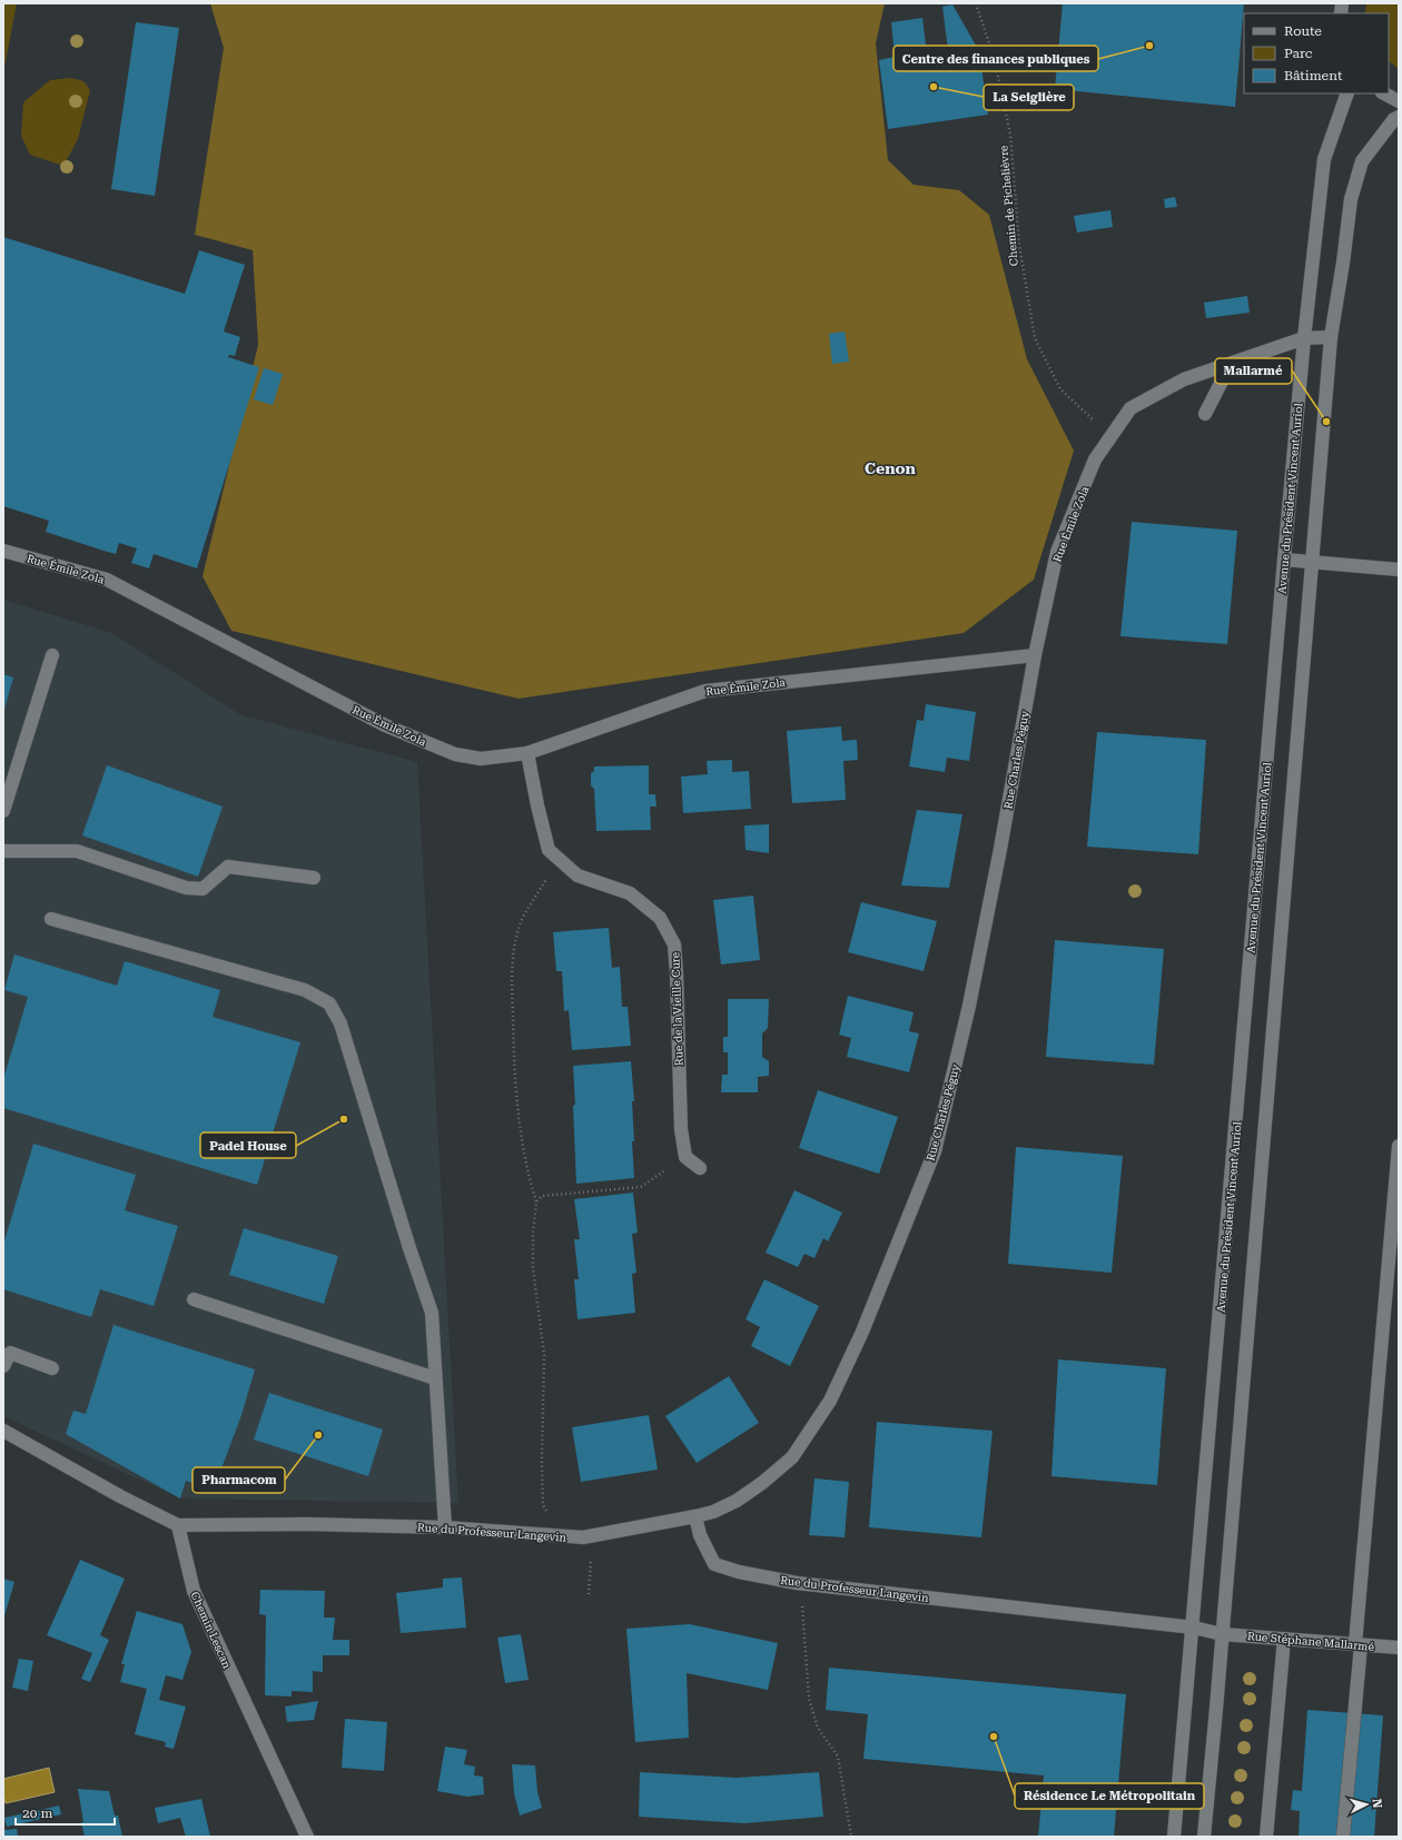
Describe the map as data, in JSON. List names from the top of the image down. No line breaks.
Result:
{"streets":{"street":["Avenue du Président Vincent Auriol","Rue Émile Zola","Rue Charles Péguy","Rue de la Vieille Cure","Rue du Professeur Langevin","Chemin Lescan","Rue Stéphane Mallarmé"],"path":["Chemin de Pichelièvre"]},"crossings":[["Chemin de Pichelièvre","Rue Émile Zola"],["Avenue du Président Vincent Auriol","Rue Émile Zola"],["Avenue du Président Vincent Auriol","Rue du Professeur Langevin"],["Rue Émile Zola","Rue Charles Péguy"],["Rue Émile Zola","Rue de la Vieille Cure"],["Rue Charles Péguy","Rue du Professeur Langevin"],["Rue du Professeur Langevin","Chemin Lescan"]],"districts":["Cenon"],"places":["Centre des finances publiques","La Seiglière","Mallarmé","Padel House","Pharmacom","Résidence Le Métropolitain"],"legend":["Route","Parc","Bâtiment"],"scale_bar":"20 m","north":"right"}
